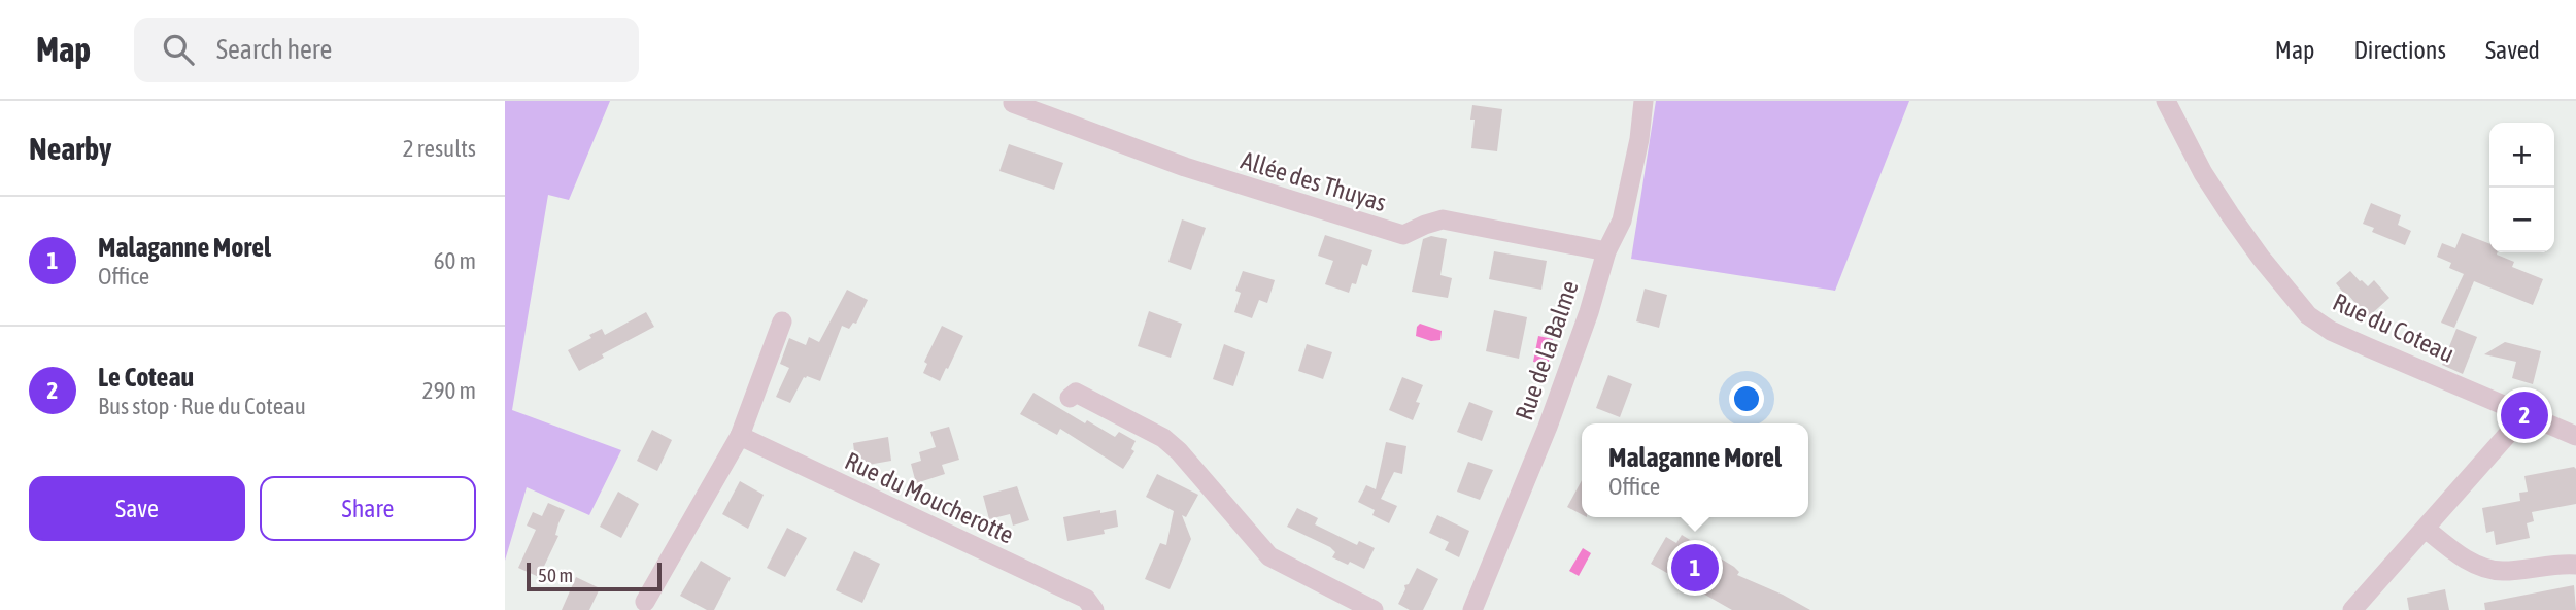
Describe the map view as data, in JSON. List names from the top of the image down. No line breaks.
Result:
{"streets":{"street":["Allée des Thuyas","Rue du Coteau","Rue de la Balme","Rue du Moucherotte"]},"crossings":[["Allée des Thuyas","Rue de la Balme"]],"scale_bar":"50 m","page":{"header":"Map","search":"Search here","nav":["Map","Directions","Saved"],"heading":["Nearby","2 results"],"map_buttons":["+","−"],"list":[{"mark":"1","name":"Malaganne Morel","note":"Office","value":"60 m"},{"mark":"2","name":"Le Coteau","note":"Bus stop · Rue du Coteau","value":"290 m"}],"pins":["2","1"],"popup":["Malaganne Morel","Office"],"buttons":["Save","Share"],"scale":"50 m"}}
